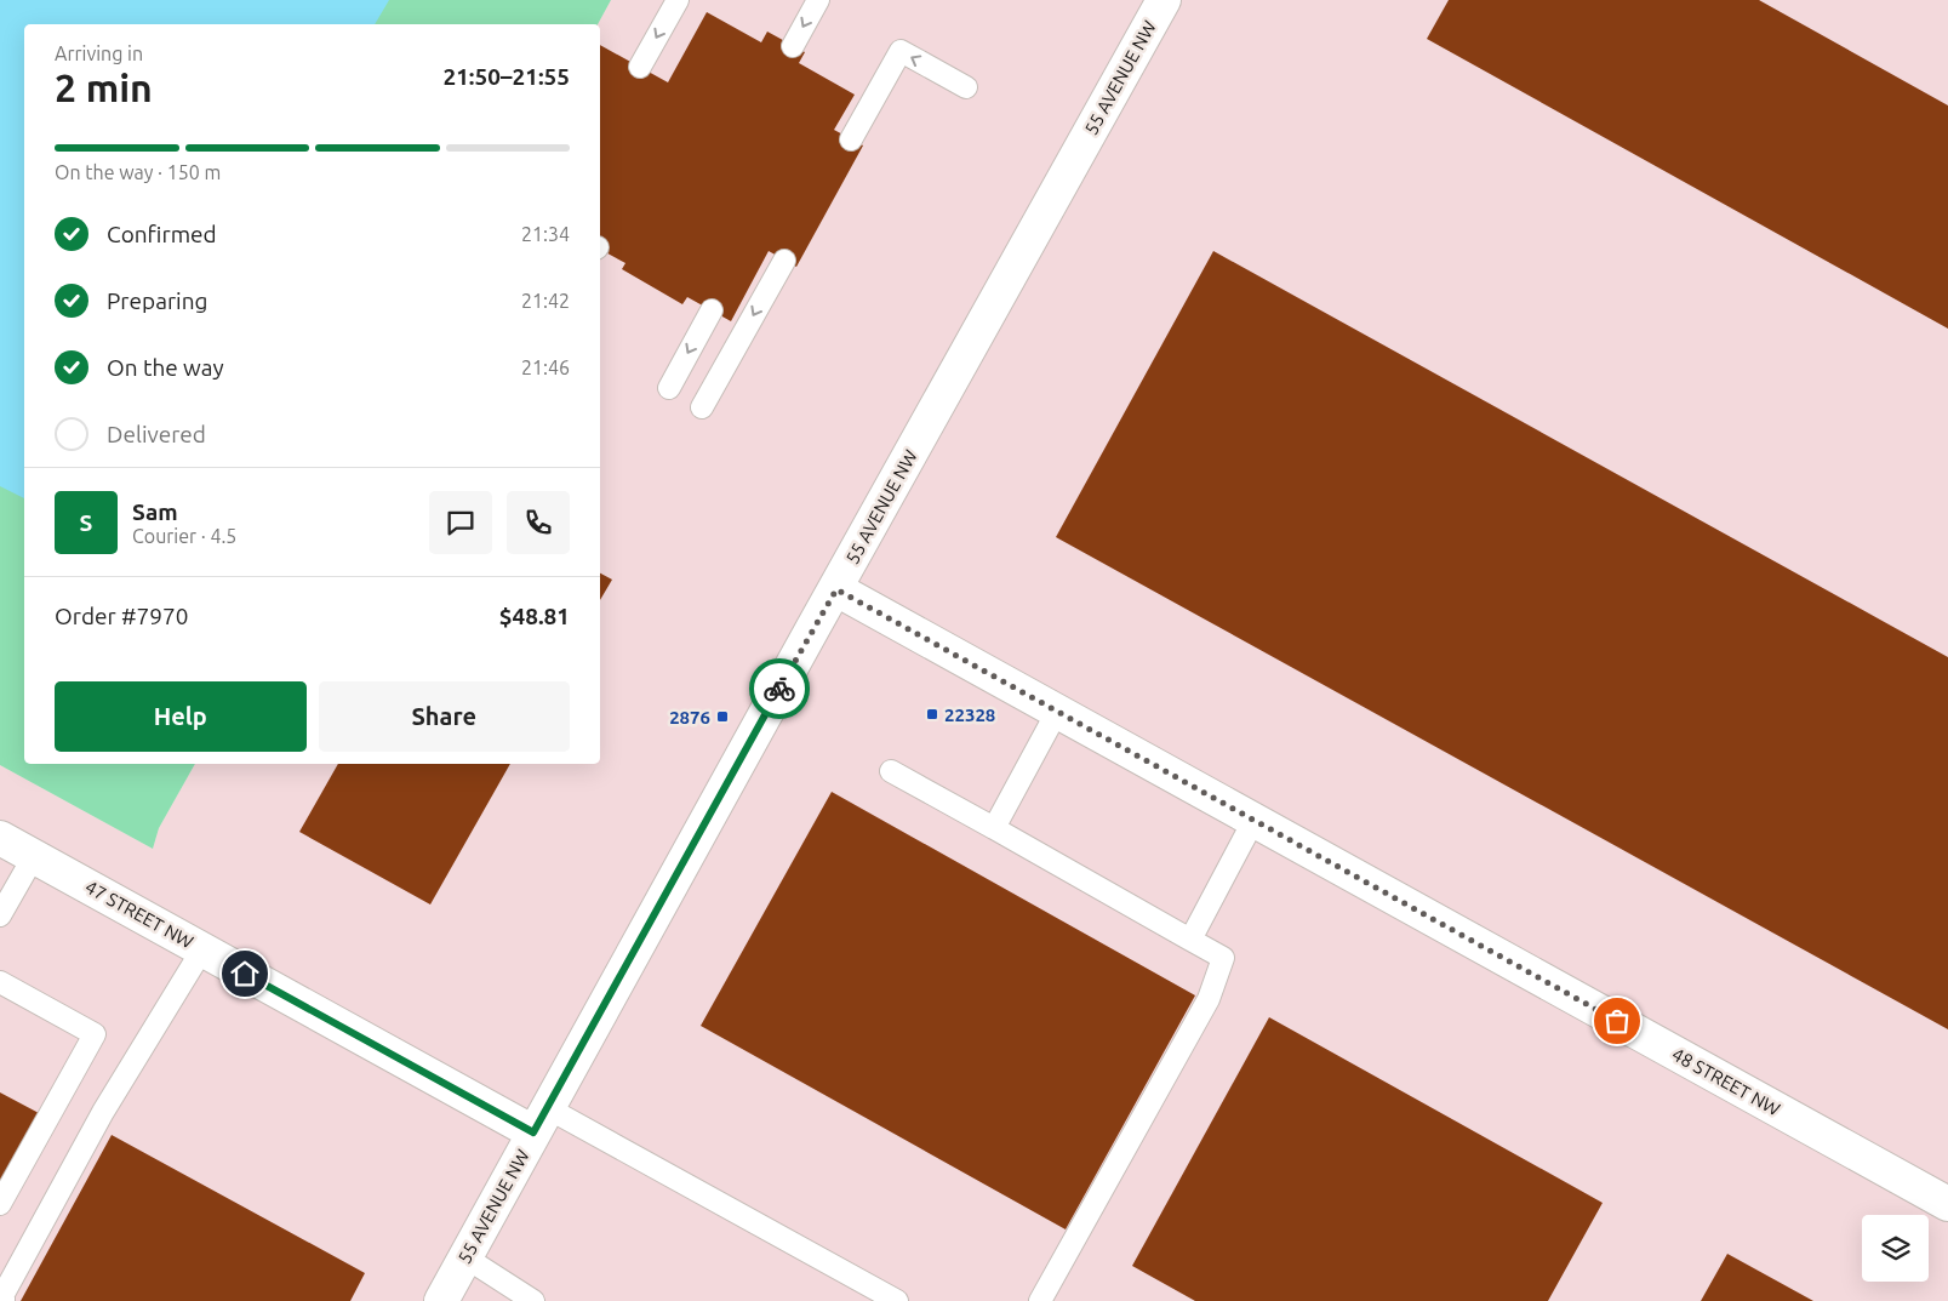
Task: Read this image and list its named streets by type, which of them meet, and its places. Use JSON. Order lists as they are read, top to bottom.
{
  "streets": {
    "street": ["55 AVENUE NW", "47 STREET NW", "48 STREET NW"]
  },
  "crossings": [
    ["55 AVENUE NW", "47 STREET NW"],
    ["55 AVENUE NW", "48 STREET NW"]
  ],
  "places": {
    "transit": ["22328", "2876"]
  },
  "page": {
    "heading": ["2 min", "Arriving in", "21:50–21:55"],
    "panel": [
      "Sam",
      "Courier · 4.5",
      "Order #7970",
      "$48.81"
    ],
    "bar": "On the way · 150 m",
    "list": [
      ["Confirmed", "21:34"],
      ["Preparing", "21:42"],
      ["On the way", "21:46"],
      "Delivered"
    ],
    "round": "S",
    "buttons": ["Help", "Share"]
  }
}
